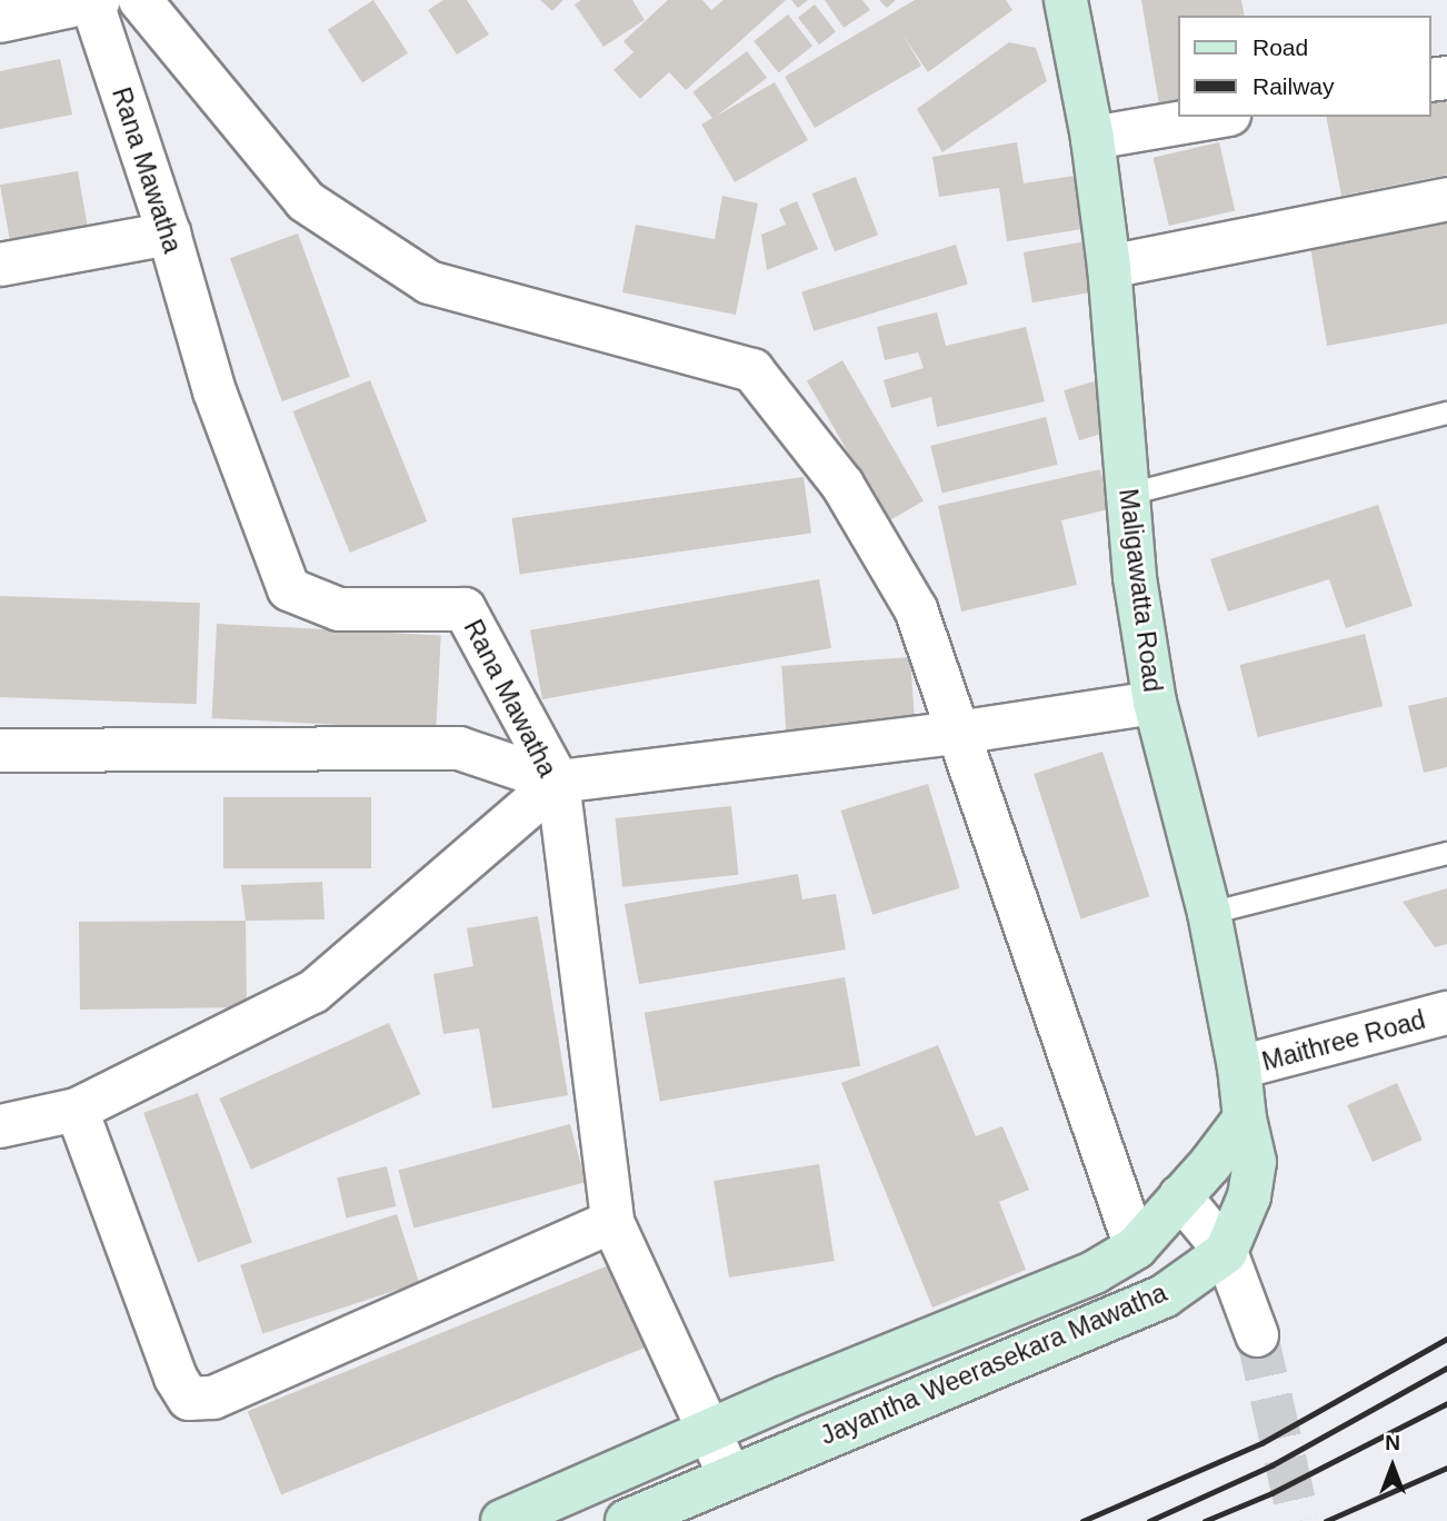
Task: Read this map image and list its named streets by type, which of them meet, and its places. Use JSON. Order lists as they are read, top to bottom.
{
  "streets": {
    "main road": ["Maligawatta Road", "Jayantha Weerasekara Mawatha"],
    "street": ["Rana Mawatha", "Maithree Road"]
  },
  "crossings": [
    ["Maligawatta Road", "Maithree Road"]
  ],
  "legend": ["Road", "Railway"],
  "north": "top"
}
